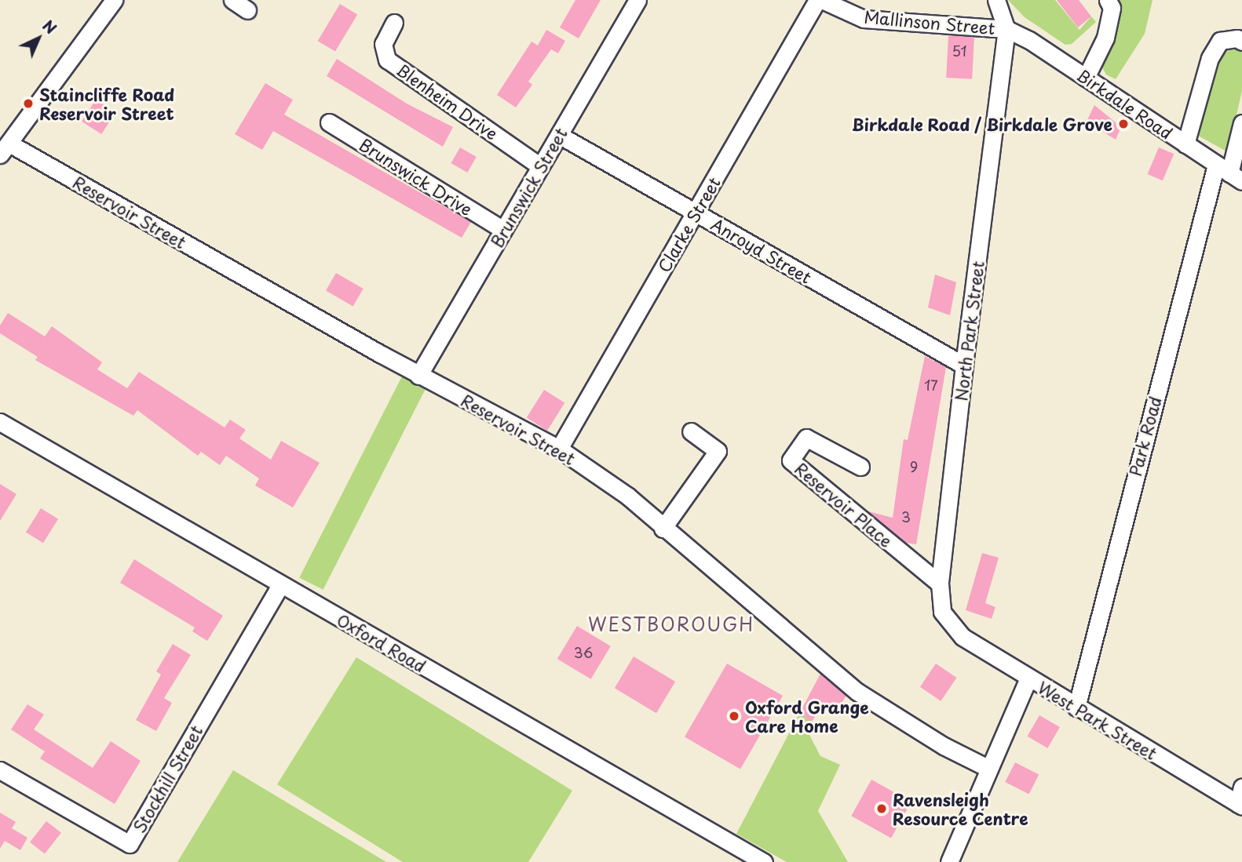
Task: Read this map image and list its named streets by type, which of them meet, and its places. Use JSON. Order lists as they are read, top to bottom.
{
  "streets": {
    "street": [
      "Mallinson Street",
      "Blenheim Drive",
      "Birkdale Road",
      "Brunswick Drive",
      "Brunswick Street",
      "Reservoir Street",
      "Clarke Street",
      "Anroyd Street",
      "North Park Street",
      "Park Road",
      "Reservoir Place",
      "Oxford Road",
      "West Park Street",
      "Stockhill Street"
    ]
  },
  "crossings": [
    ["Mallinson Street", "Birkdale Road"],
    ["Mallinson Street", "North Park Street"],
    ["Blenheim Drive", "Brunswick Street"],
    ["Birkdale Road", "North Park Street"],
    ["Birkdale Road", "Park Road"],
    ["Brunswick Drive", "Brunswick Street"],
    ["Brunswick Street", "Reservoir Street"],
    ["Brunswick Street", "Anroyd Street"],
    ["Reservoir Street", "Clarke Street"],
    ["Clarke Street", "Anroyd Street"],
    ["Anroyd Street", "North Park Street"],
    ["North Park Street", "Reservoir Place"],
    ["North Park Street", "West Park Street"],
    ["Park Road", "West Park Street"],
    ["Oxford Road", "Stockhill Street"]
  ],
  "districts": ["WESTBOROUGH"],
  "places": [
    "Staincliffe Road Reservoir Street",
    "Birkdale Road / Birkdale Grove",
    "Oxford Grange Care Home",
    "Ravensleigh Resource Centre"
  ],
  "house_numbers": [
    "51",
    "17",
    "9",
    "3",
    "36"
  ],
  "north": "top right"
}
